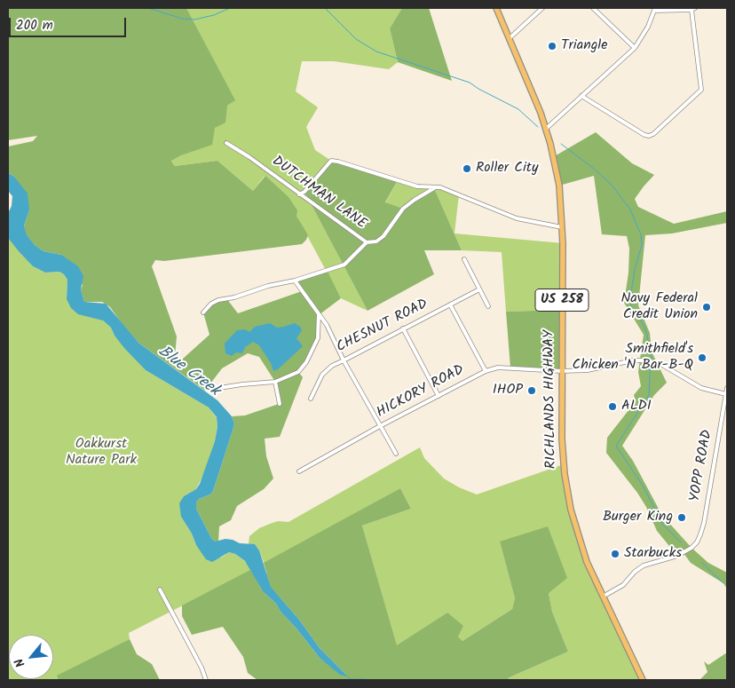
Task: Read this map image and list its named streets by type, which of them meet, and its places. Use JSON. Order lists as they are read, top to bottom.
{
  "streets": {
    "main road": ["US 258", "RICHLANDS HIGHWAY"],
    "street": [
      "DUTCHMAN LANE",
      "CHESNUT ROAD",
      "HICKORY ROAD",
      "YOPP ROAD"
    ]
  },
  "crossings": [
    ["HICKORY ROAD", "RICHLANDS HIGHWAY"],
    ["HICKORY ROAD", "YOPP ROAD"],
    ["RICHLANDS HIGHWAY", "YOPP ROAD"]
  ],
  "water": ["Blue Creek"],
  "parks": ["Oakkurst Nature Park"],
  "places": [
    "Triangle",
    "Roller City",
    "Navy Federal Credit Union",
    "Smithfield's Chicken 'N Bar-B-Q",
    "IHOP",
    "ALDI",
    "Burger King",
    "Starbucks"
  ],
  "scale_bar": "200 m",
  "north": "bottom left"
}
